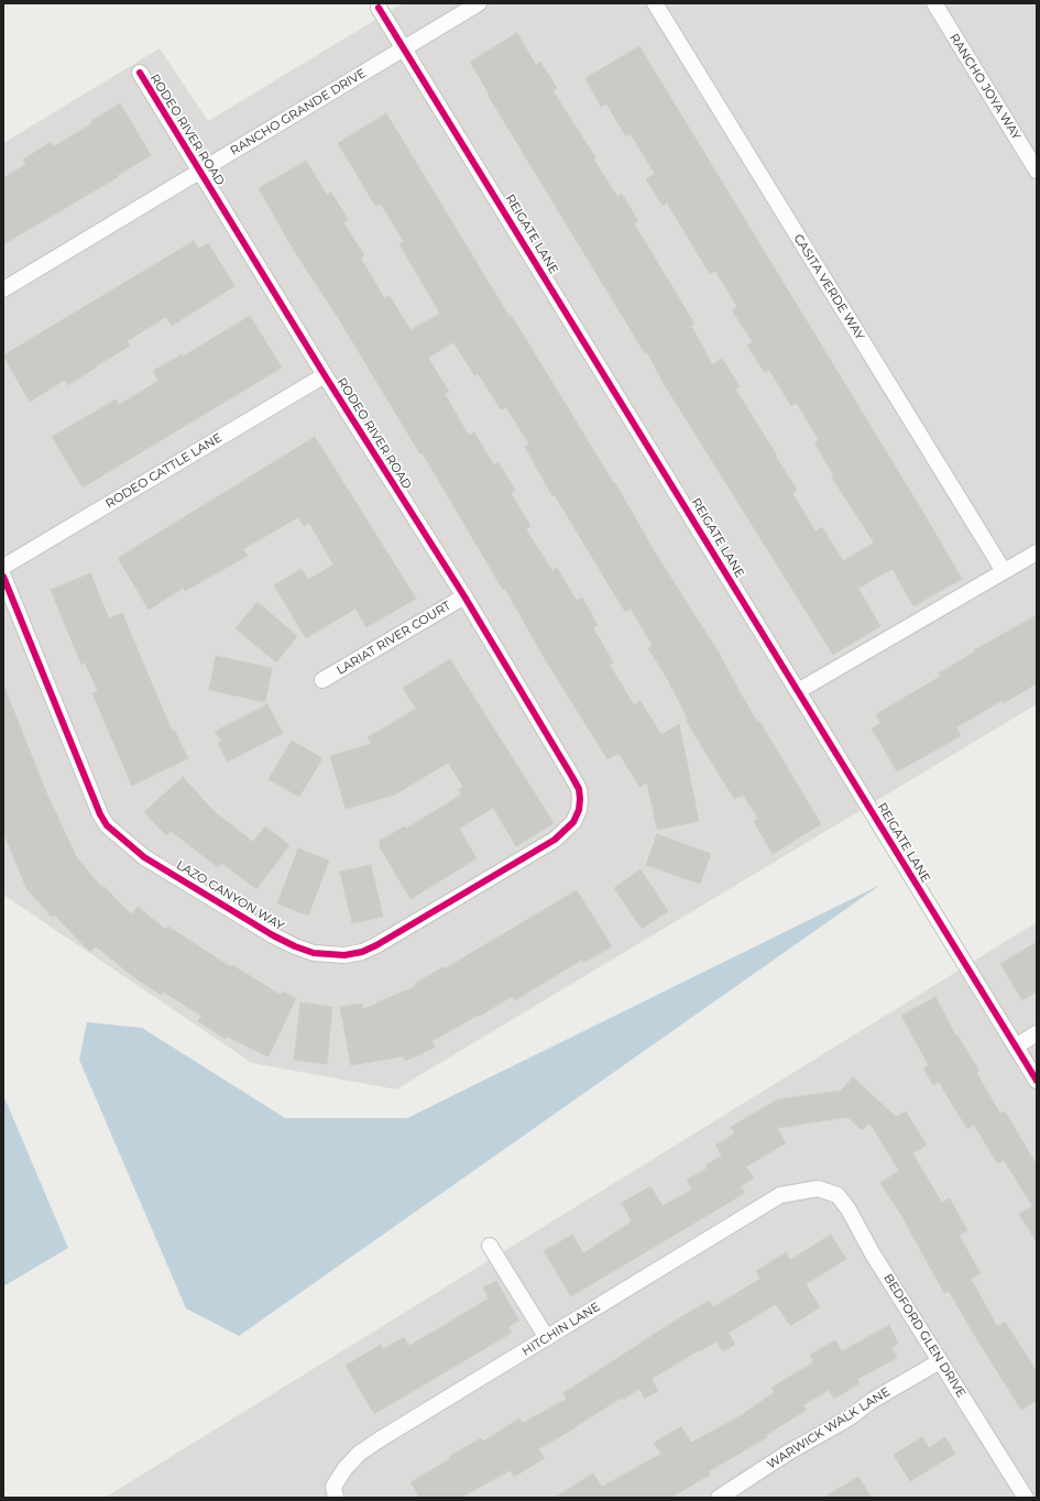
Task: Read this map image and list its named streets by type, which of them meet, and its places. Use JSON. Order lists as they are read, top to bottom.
{
  "streets": {
    "street": [
      "RANCHO JOYA WAY",
      "RANCHO GRANDE DRIVE",
      "RODEO RIVER ROAD",
      "REIGATE LANE",
      "CASITA VERDE WAY",
      "RODEO CATTLE LANE",
      "LARIAT RIVER COURT",
      "LAZO CANYON WAY",
      "HITCHIN LANE",
      "BEDFORD GLEN DRIVE",
      "WARWICK WALK LANE"
    ]
  },
  "crossings": [
    ["RANCHO GRANDE DRIVE", "RODEO RIVER ROAD"],
    ["RANCHO GRANDE DRIVE", "REIGATE LANE"],
    ["RODEO RIVER ROAD", "RODEO CATTLE LANE"],
    ["RODEO RIVER ROAD", "LARIAT RIVER COURT"],
    ["RODEO RIVER ROAD", "LAZO CANYON WAY"],
    ["HITCHIN LANE", "BEDFORD GLEN DRIVE"],
    ["BEDFORD GLEN DRIVE", "WARWICK WALK LANE"]
  ]
}
